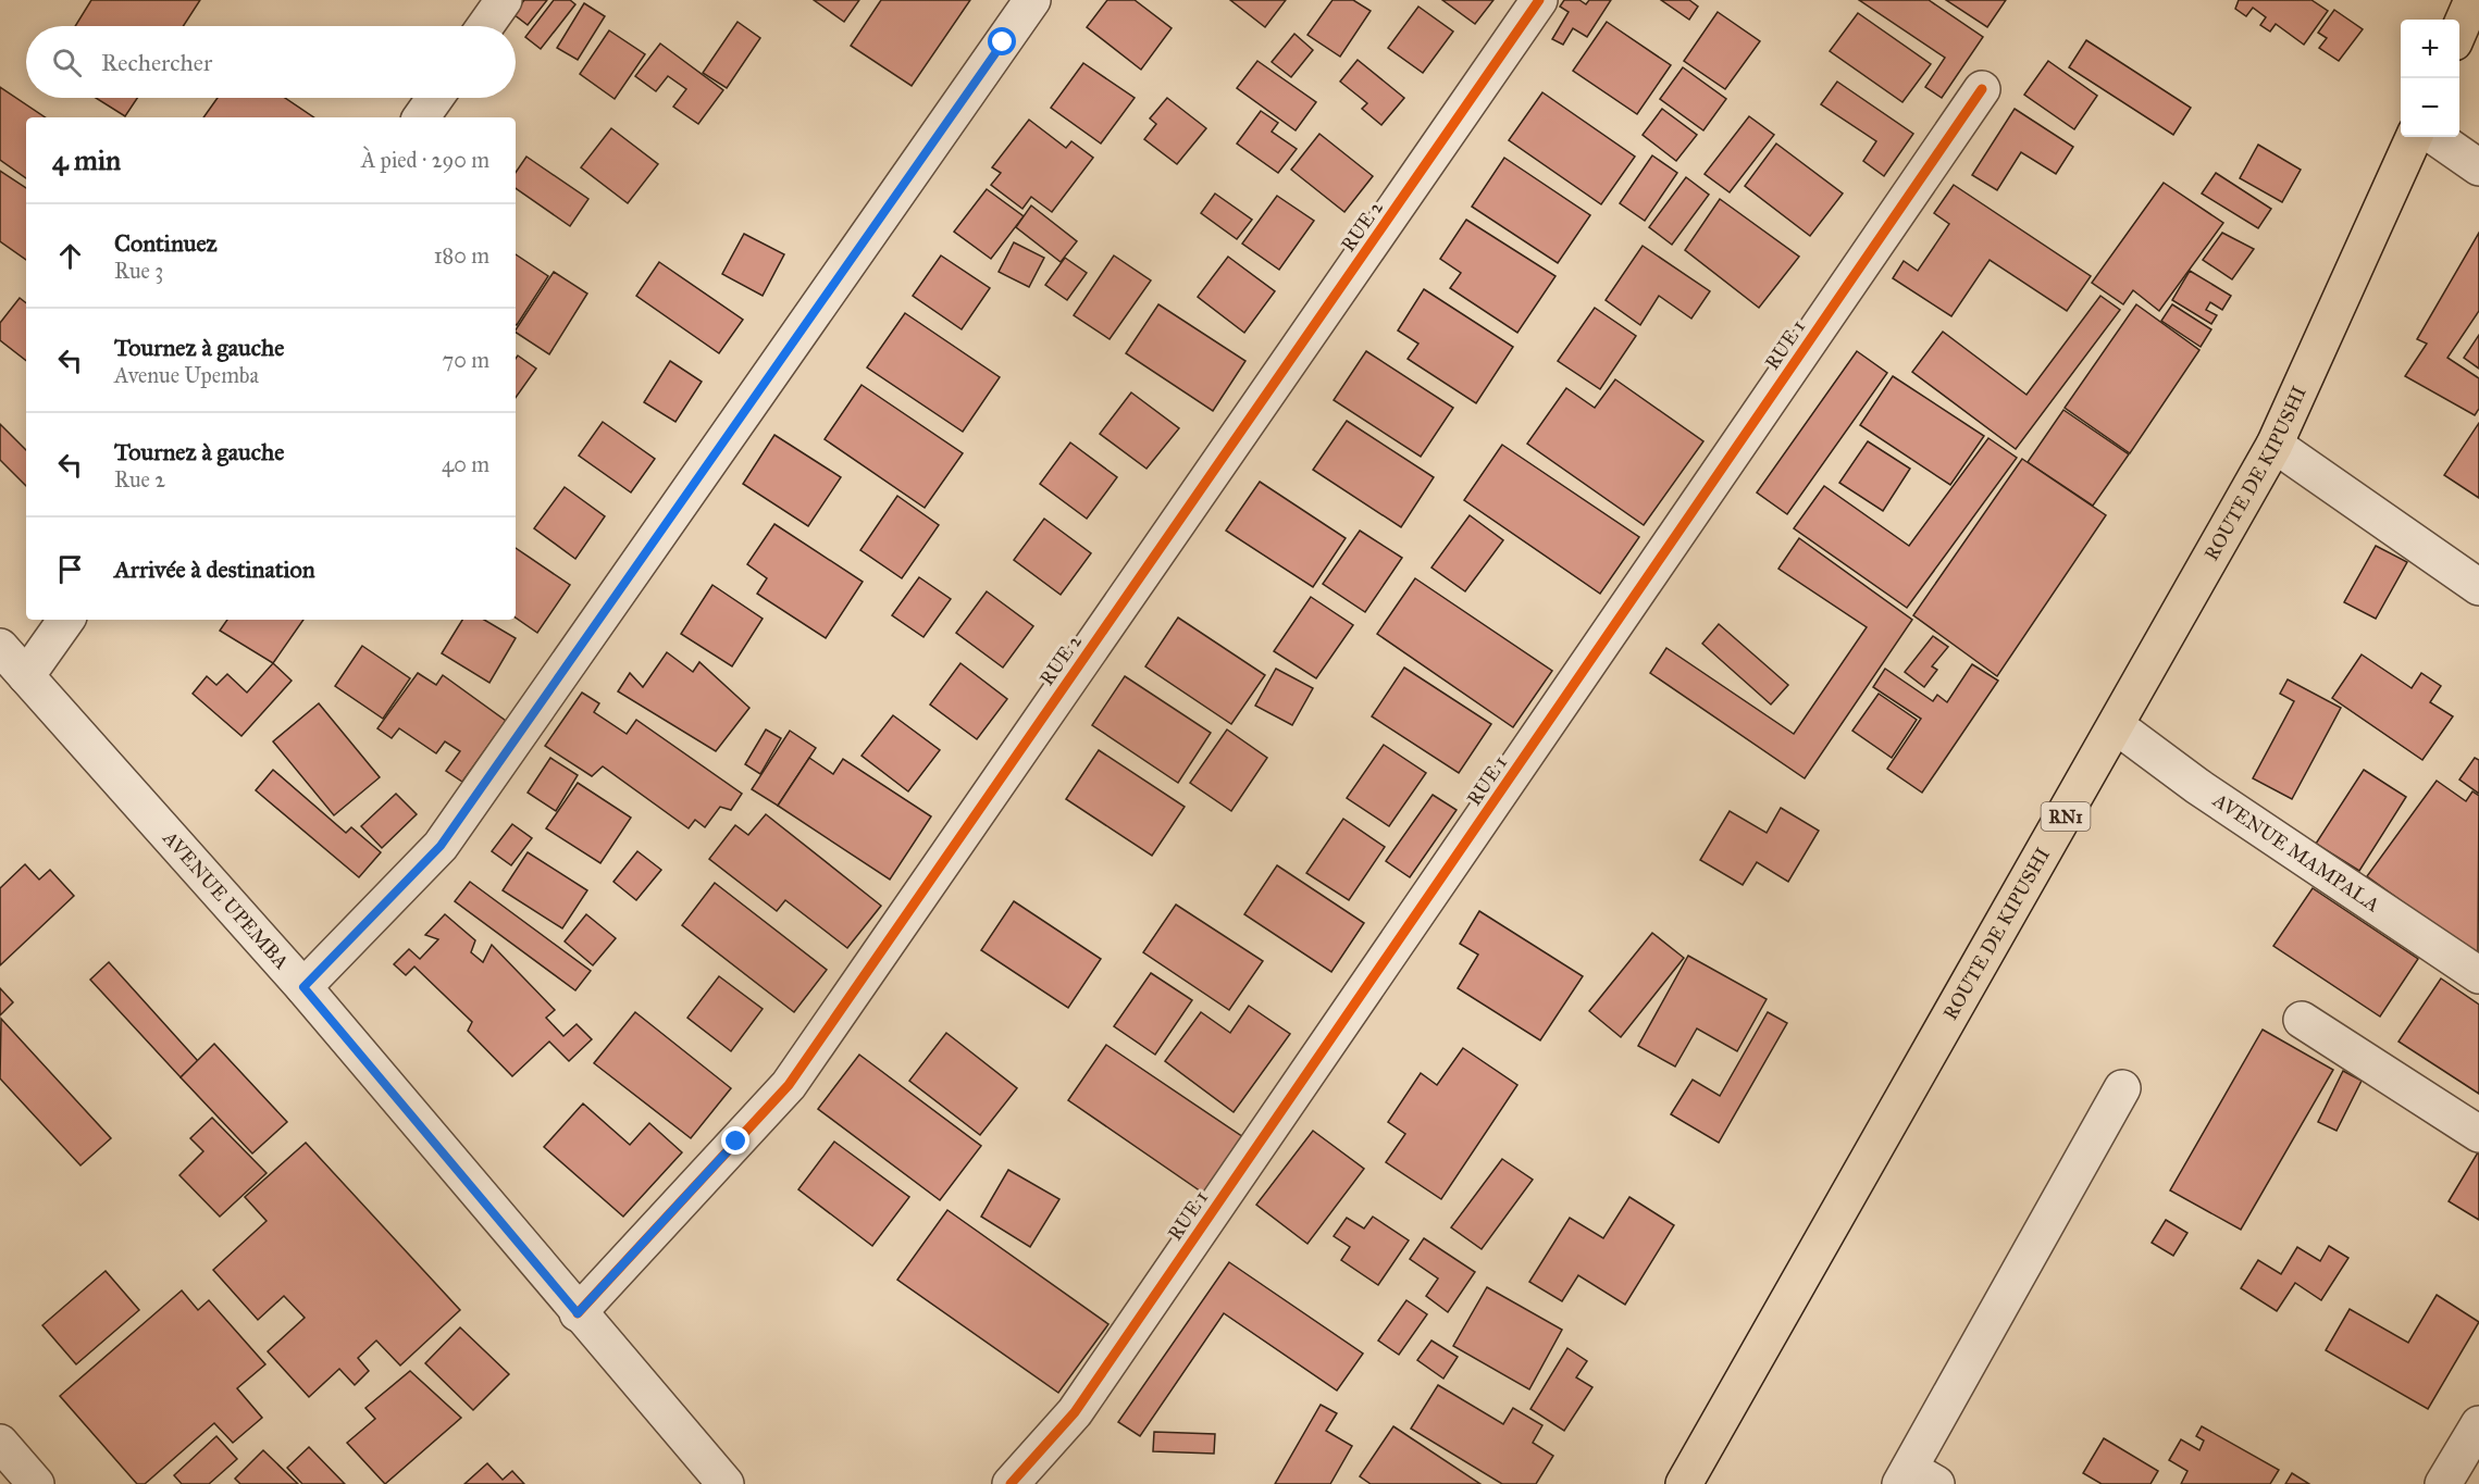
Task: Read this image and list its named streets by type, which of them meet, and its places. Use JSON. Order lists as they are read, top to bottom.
{
  "streets": {
    "highway": ["ROUTE DE KIPUSHI", "RN1"],
    "street": [
      "RUE 2",
      "RUE 1",
      "AVENUE MAMPALA",
      "AVENUE UPEMBA"
    ]
  },
  "crossings": [
    ["RUE 2", "AVENUE UPEMBA"],
    ["ROUTE DE KIPUSHI", "AVENUE MAMPALA"]
  ],
  "page": {
    "map_buttons": ["+", "−"],
    "search": "Rechercher",
    "heading": ["4 min", "À pied · 290 m"],
    "list": [
      ["Continuez", "Rue 3", "180 m"],
      ["Tournez à gauche", "Avenue Upemba", "70 m"],
      ["Tournez à gauche", "Rue 2", "40 m"],
      "Arrivée à destination"
    ]
  }
}
